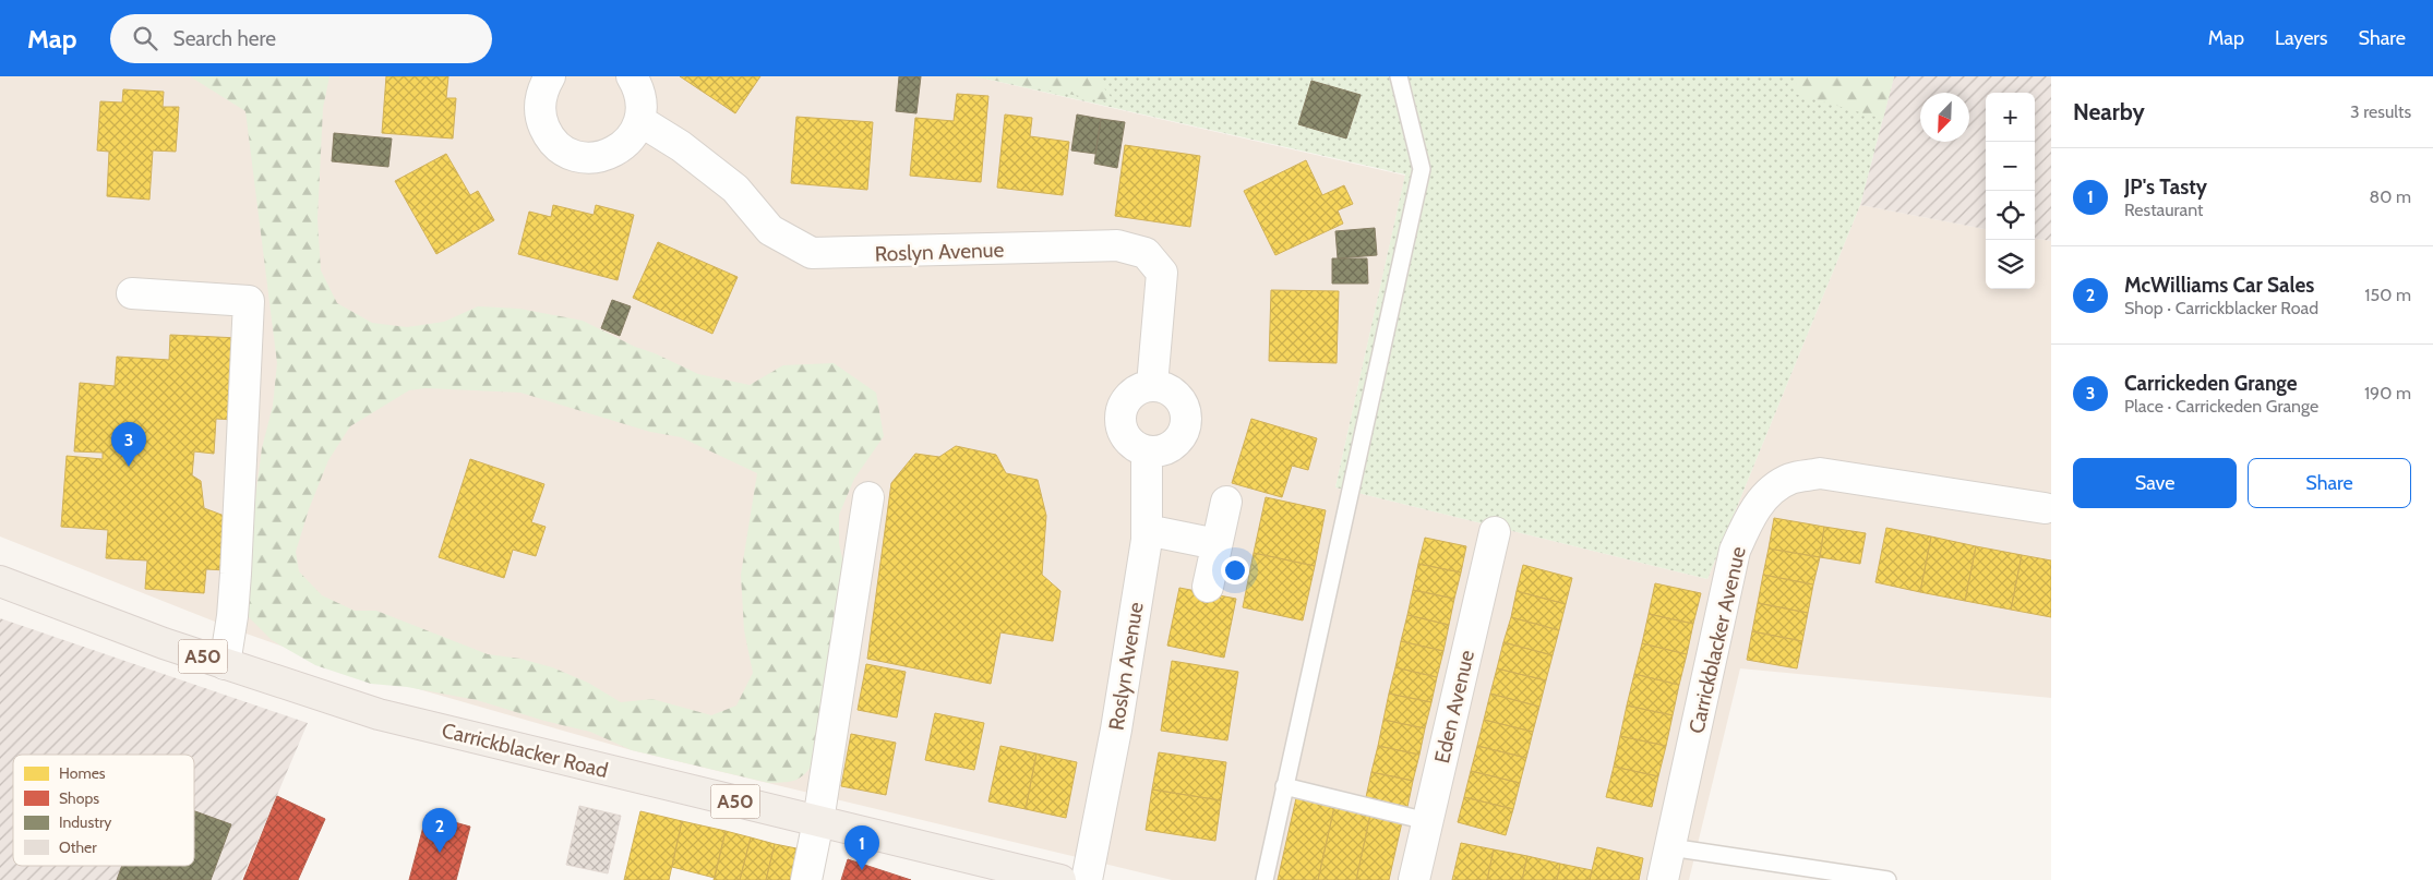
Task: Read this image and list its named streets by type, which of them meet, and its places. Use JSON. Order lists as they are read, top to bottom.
{
  "streets": {
    "main road": ["A50", "Carrickblacker Road"],
    "street": ["Roslyn Avenue", "Carrickblacker Avenue", "Eden Avenue"]
  },
  "legend": [
    "Homes",
    "Shops",
    "Industry",
    "Other"
  ],
  "north": "bottom left",
  "page": {
    "header": "Map",
    "search": "Search here",
    "nav": ["Map", "Layers", "Share"],
    "heading": ["Nearby", "3 results"],
    "map_buttons": ["+", "−"],
    "list": [
      {
        "mark": "1",
        "name": "JP's Tasty",
        "note": "Restaurant",
        "value": "80 m"
      },
      {
        "mark": "2",
        "name": "McWilliams Car Sales",
        "note": "Shop · Carrickblacker Road",
        "value": "150 m"
      },
      {
        "mark": "3",
        "name": "Carrickeden Grange",
        "note": "Place · Carrickeden Grange",
        "value": "190 m"
      }
    ],
    "pins": ["3", "2", "1"],
    "buttons": ["Save", "Share"]
  }
}
